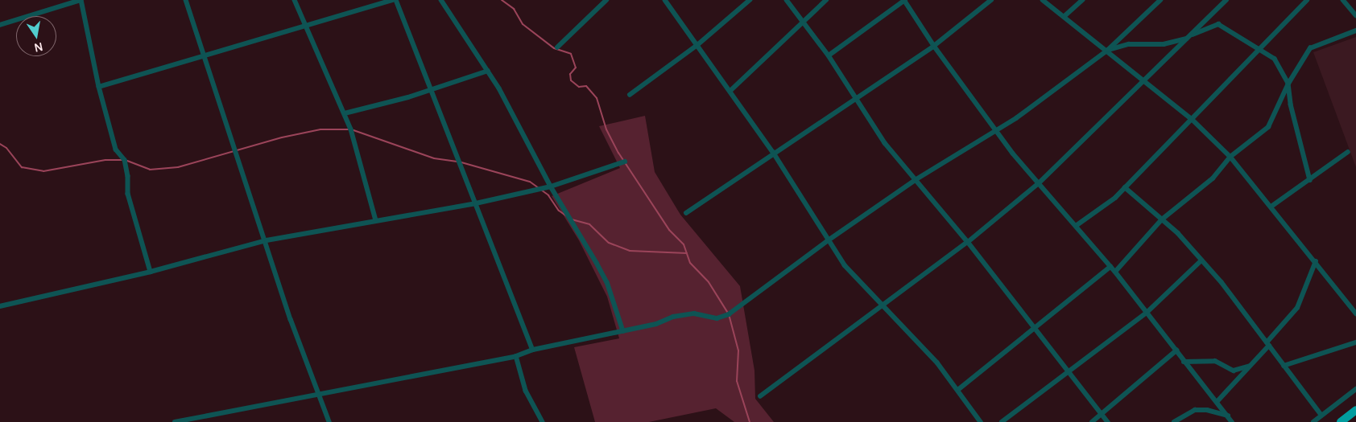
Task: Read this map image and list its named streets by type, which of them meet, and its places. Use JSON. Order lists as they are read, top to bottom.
{
  "north": "bottom"
}
